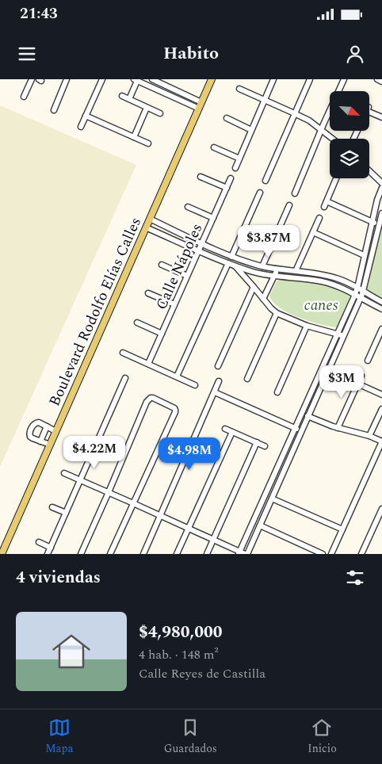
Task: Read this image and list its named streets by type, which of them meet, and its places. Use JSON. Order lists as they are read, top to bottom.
{
  "streets": {
    "main road": ["Boulevard Rodolfo Elías Calles"],
    "street": ["Calle Nápoles"]
  },
  "parks": ["canes"],
  "north": "bottom right",
  "page": {
    "status": "21:43",
    "header": "Habito",
    "price": [
      "$3.87M",
      "$3M",
      "$4.22M",
      "$4.98M"
    ],
    "heading": "4 viviendas",
    "list": [
      {
        "name": "$4,980,000",
        "note": "4 hab. · 148 m² · Calle Reyes de Castilla"
      }
    ],
    "tabs": ["Mapa", "Guardados", "Inicio"]
  }
}
